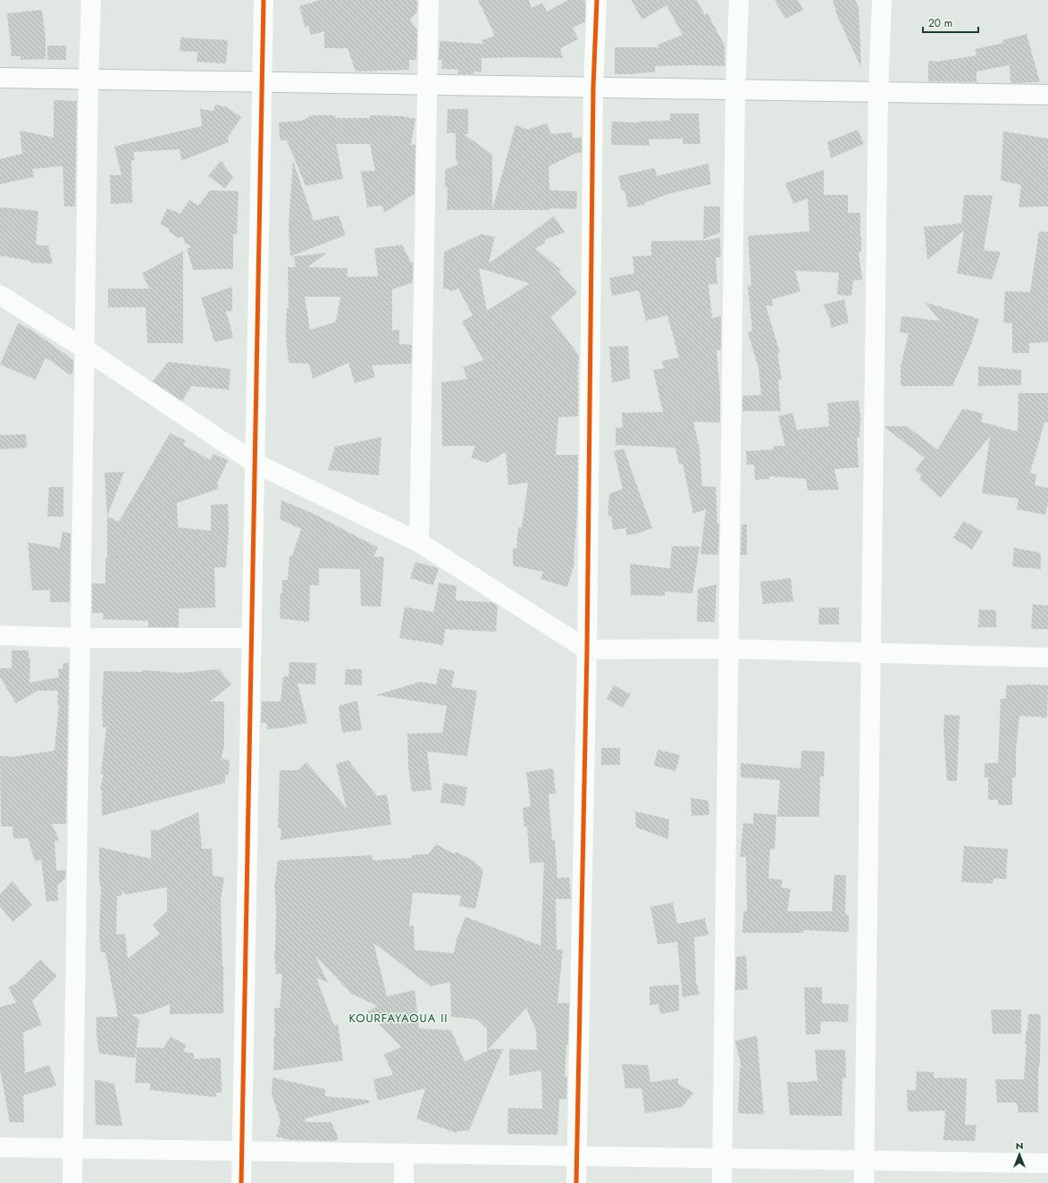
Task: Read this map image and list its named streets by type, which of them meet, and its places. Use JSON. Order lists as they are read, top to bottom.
{
  "districts": ["KOURFAYAOUA II"],
  "scale_bar": "20 m",
  "north": "top"
}
